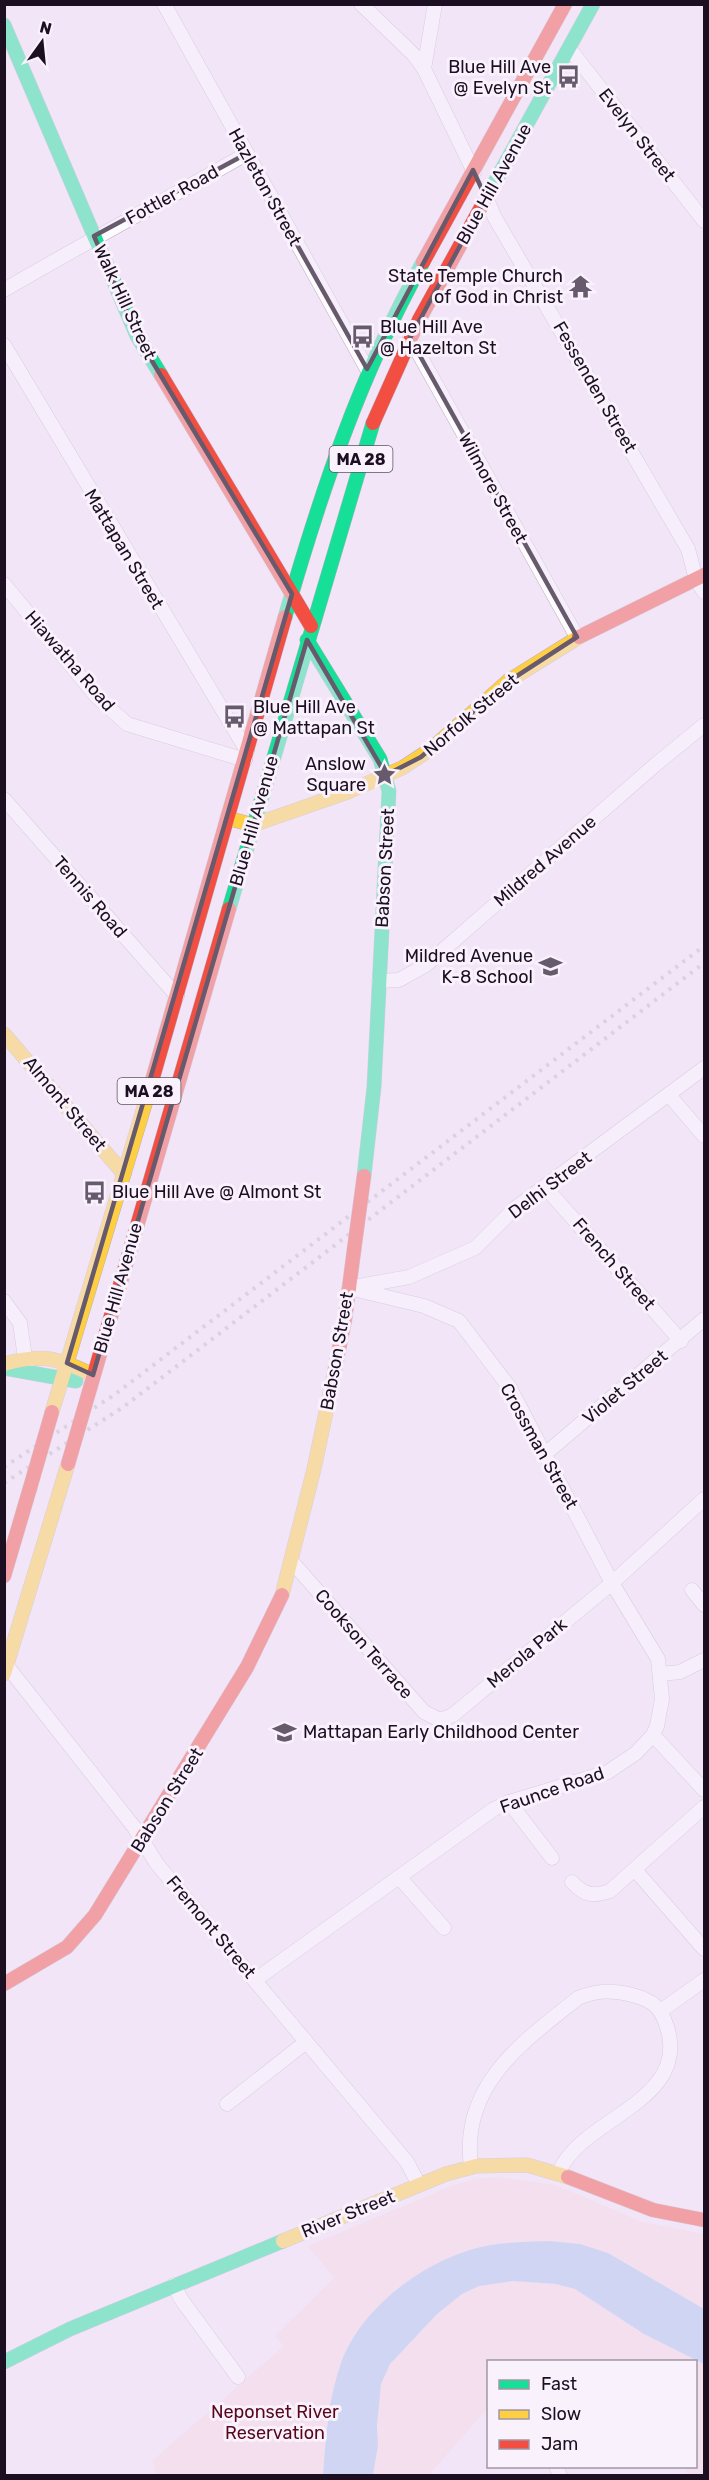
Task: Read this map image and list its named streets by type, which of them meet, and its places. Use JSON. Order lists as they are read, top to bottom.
{
  "streets": {
    "main road": [
      "Blue Hill Avenue",
      "Walk Hill Street",
      "MA 28",
      "Norfolk Street",
      "Babson Street",
      "Almont Street",
      "River Street"
    ],
    "street": [
      "Evelyn Street",
      "Hazleton Street",
      "Fottler Road",
      "Fessenden Street",
      "Wilmore Street",
      "Mattapan Street",
      "Hiawatha Road",
      "Mildred Avenue",
      "Tennis Road",
      "Delhi Street",
      "French Street",
      "Violet Street",
      "Crossman Street",
      "Cookson Terrace",
      "Merola Park",
      "Faunce Road",
      "Fremont Street"
    ]
  },
  "crossings": [
    ["Evelyn Street", "Blue Hill Avenue"],
    ["Blue Hill Avenue", "Hazleton Street"],
    ["Blue Hill Avenue", "Walk Hill Street"],
    ["Blue Hill Avenue", "Fessenden Street"],
    ["Blue Hill Avenue", "Wilmore Street"],
    ["Blue Hill Avenue", "Mattapan Street"],
    ["Blue Hill Avenue", "Hiawatha Road"],
    ["Blue Hill Avenue", "Norfolk Street"],
    ["Blue Hill Avenue", "Babson Street"],
    ["Blue Hill Avenue", "Tennis Road"],
    ["Blue Hill Avenue", "Almont Street"],
    ["Blue Hill Avenue", "Fremont Street"],
    ["Hazleton Street", "Fottler Road"],
    ["Fottler Road", "Walk Hill Street"],
    ["Fessenden Street", "Norfolk Street"],
    ["Wilmore Street", "Norfolk Street"],
    ["Mattapan Street", "Hiawatha Road"],
    ["Norfolk Street", "Babson Street"],
    ["Mildred Avenue", "Babson Street"],
    ["Babson Street", "Delhi Street"],
    ["Babson Street", "Crossman Street"],
    ["Babson Street", "Cookson Terrace"],
    ["Babson Street", "Fremont Street"],
    ["Delhi Street", "French Street"],
    ["Delhi Street", "Crossman Street"],
    ["French Street", "Violet Street"],
    ["Violet Street", "Crossman Street"],
    ["Crossman Street", "Merola Park"],
    ["Cookson Terrace", "Merola Park"],
    ["Faunce Road", "Fremont Street"],
    ["Fremont Street", "River Street"]
  ],
  "parks": ["Neponset River Reservation"],
  "places": {
    "bus stop": [
      "Blue Hill Ave @ Evelyn St",
      "Blue Hill Ave @ Hazelton St",
      "Blue Hill Ave @ Mattapan St",
      "Blue Hill Ave @ Almont St"
    ],
    "temple": ["State Temple Church of God in Christ"],
    "place": ["Anslow Square"],
    "school or university": ["Mildred Avenue K-8 School", "Mattapan Early Childhood Center"]
  },
  "legend": ["Fast", "Slow", "Jam"],
  "north": "top"
}
